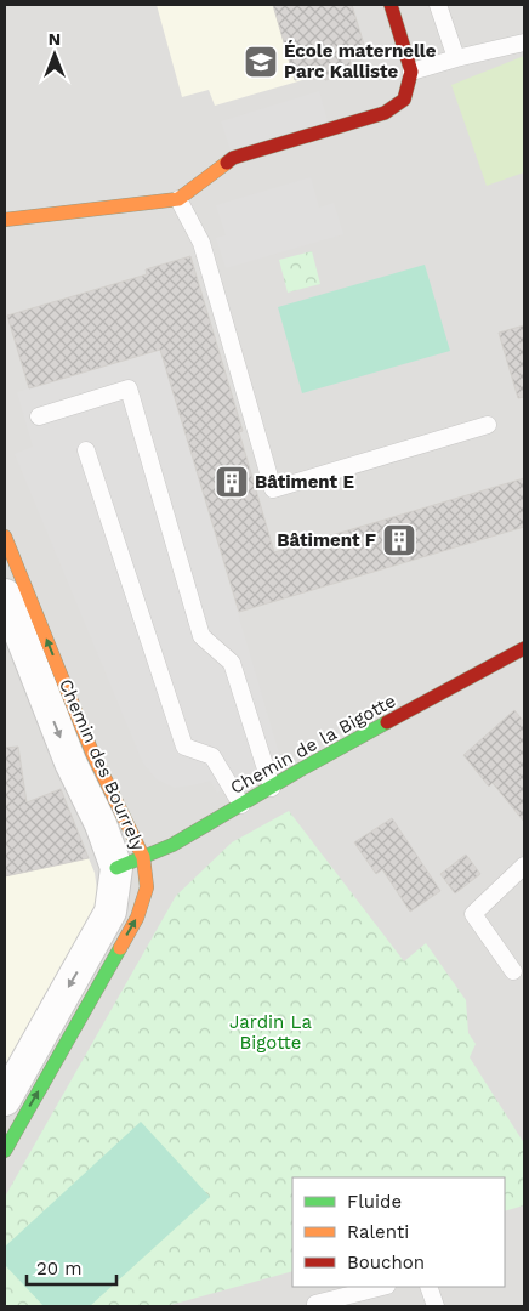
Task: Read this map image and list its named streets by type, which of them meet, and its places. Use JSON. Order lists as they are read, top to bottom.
{
  "streets": {
    "street": ["Chemin de la Bigotte", "Chemin des Bourrely"]
  },
  "crossings": [
    ["Chemin de la Bigotte", "Chemin des Bourrely"]
  ],
  "parks": ["Jardin La Bigotte"],
  "places": {
    "school or university": ["École maternelle Parc Kalliste"],
    "building": ["Bâtiment E", "Bâtiment F"]
  },
  "legend": ["Fluide", "Ralenti", "Bouchon"],
  "scale_bar": "20 m",
  "north": "top"
}
